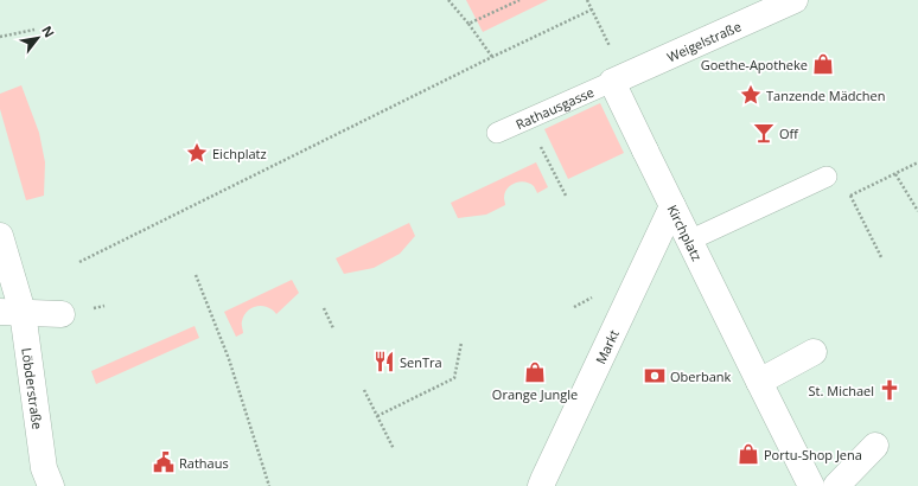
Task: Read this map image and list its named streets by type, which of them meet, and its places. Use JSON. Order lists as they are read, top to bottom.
{
  "streets": {
    "street": [
      "Weigelstraße",
      "Kirchplatz",
      "Markt",
      "Löbderstraße"
    ],
    "lane": ["Rathausgasse"]
  },
  "crossings": [
    ["Weigelstraße", "Rathausgasse"],
    ["Weigelstraße", "Kirchplatz"],
    ["Rathausgasse", "Kirchplatz"],
    ["Kirchplatz", "Markt"]
  ],
  "places": {
    "shop": ["Goethe-Apotheke", "Orange Jungle", "Portu-Shop Jena"],
    "place": ["Tanzende Mädchen", "Eichplatz"],
    "bar": ["Off"],
    "restaurant": ["SenTra"],
    "bank": ["Oberbank"],
    "church": ["St. Michael"],
    "public building": ["Rathaus"]
  },
  "north": "top right"
}
